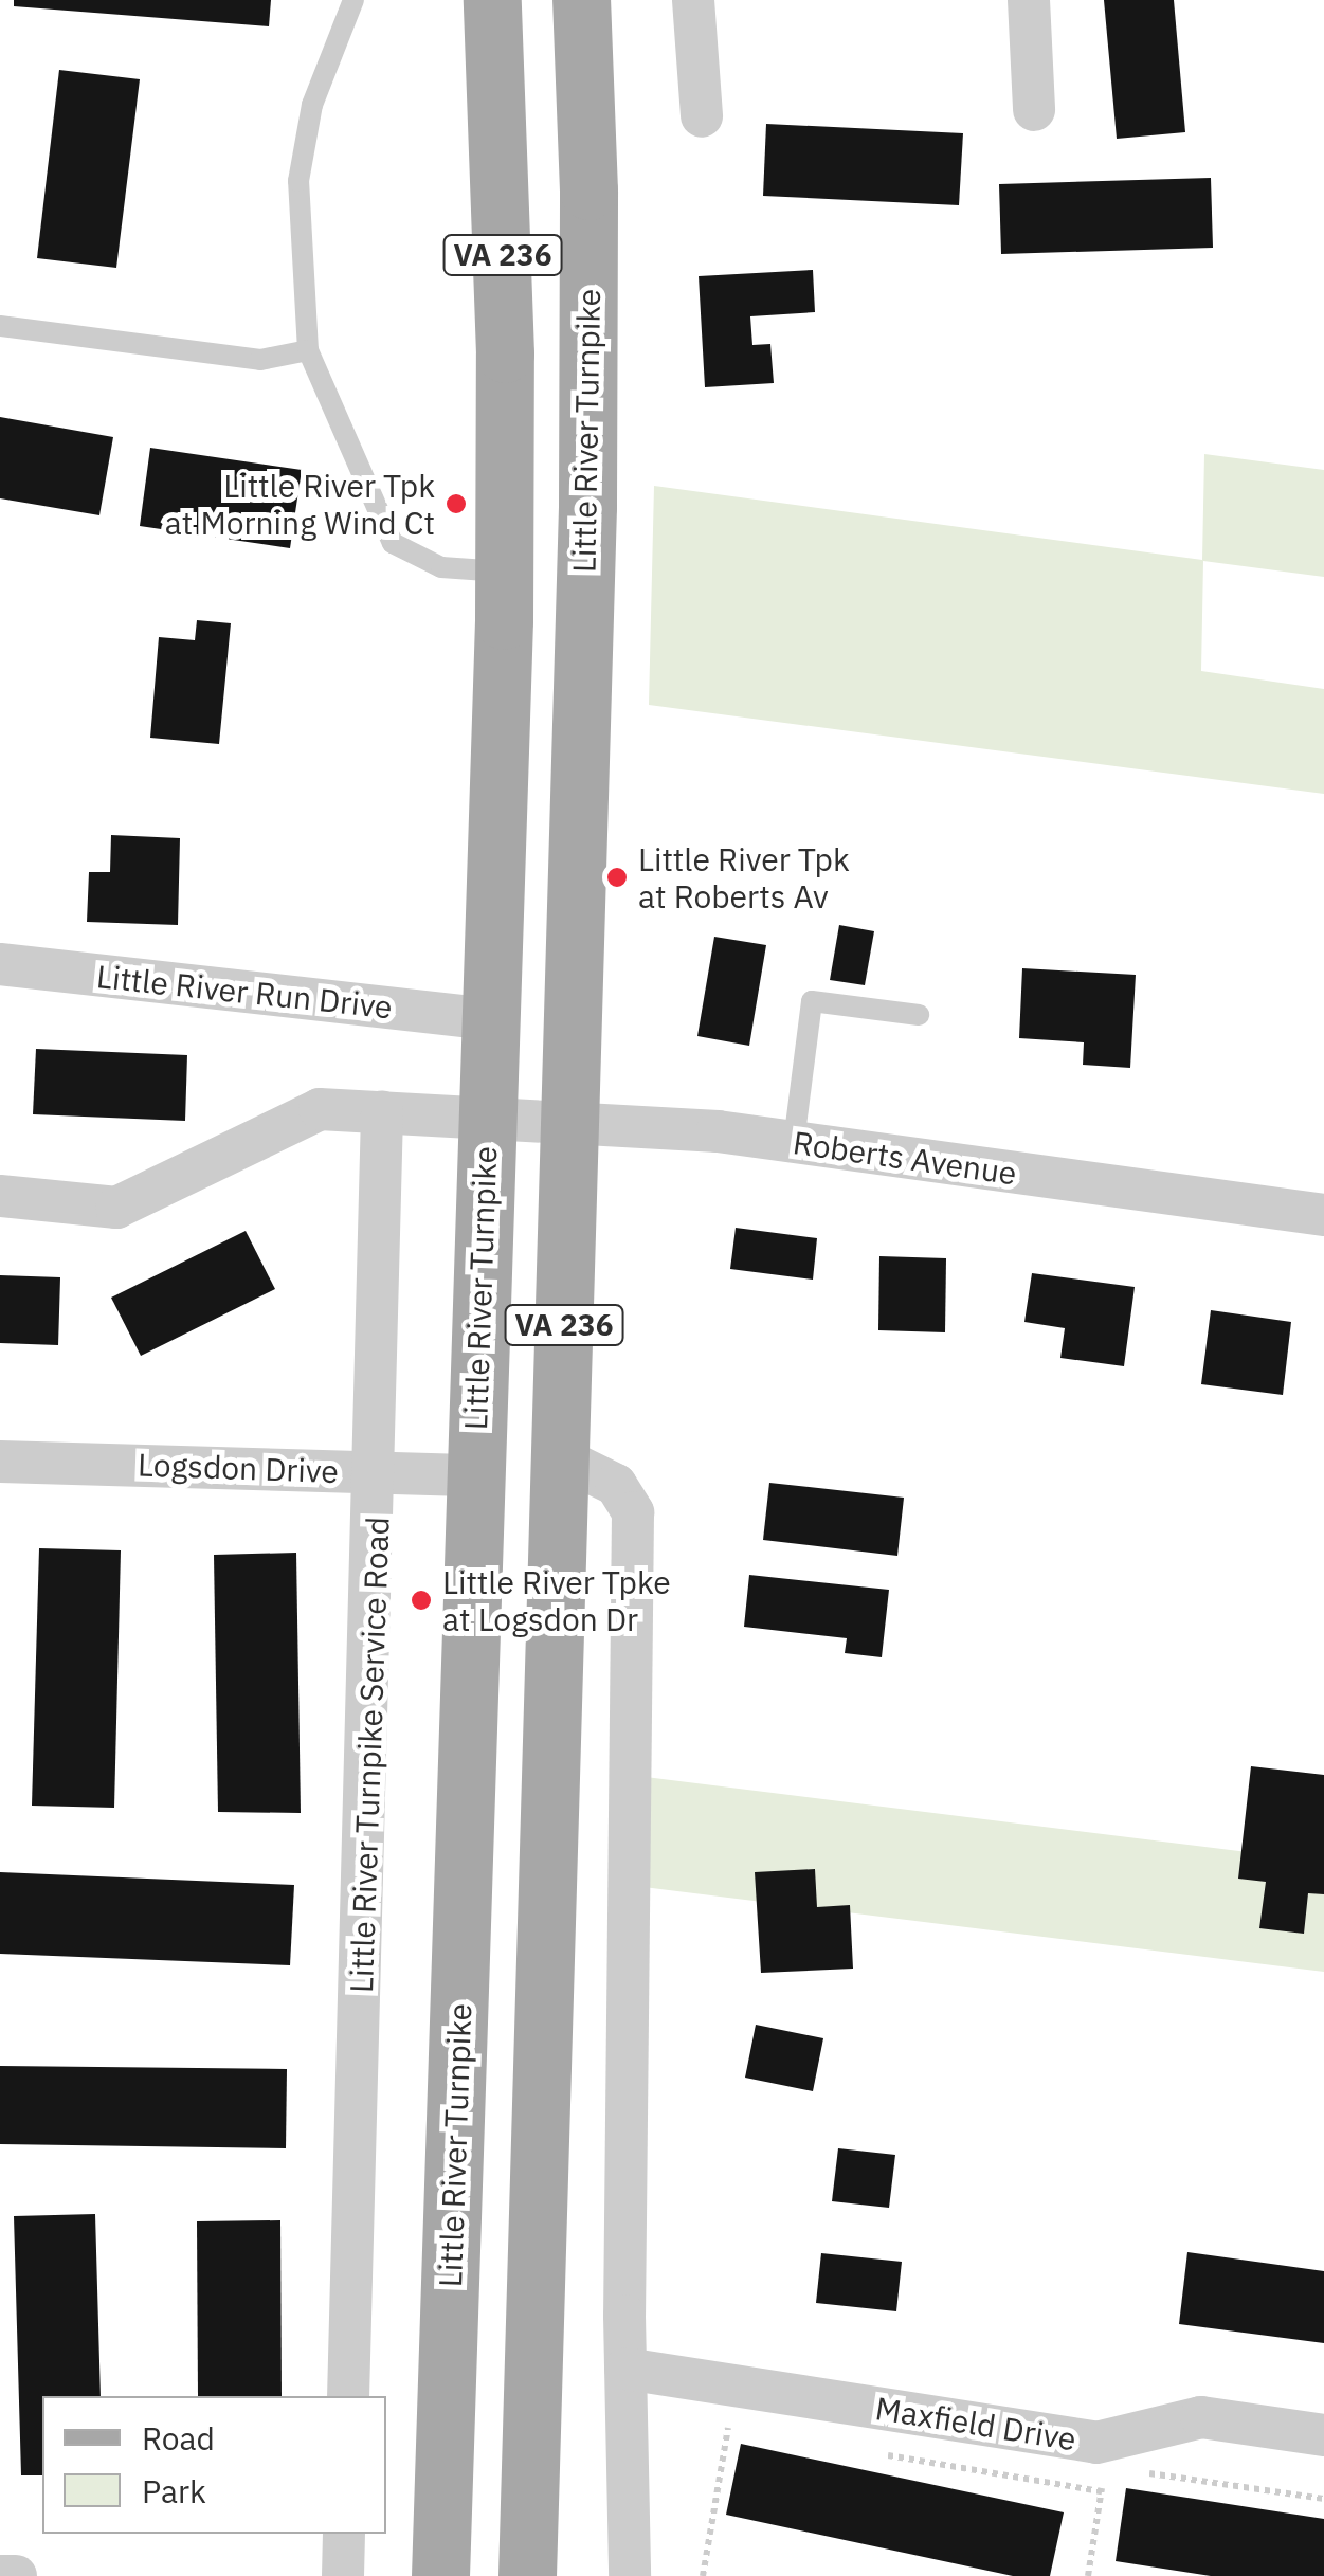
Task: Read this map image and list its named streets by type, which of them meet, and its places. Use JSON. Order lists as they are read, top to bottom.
{
  "streets": {
    "main road": ["VA 236", "Little River Turnpike"],
    "street": [
      "Little River Run Drive",
      "Roberts Avenue",
      "Logsdon Drive",
      "Little River Turnpike Service Road",
      "Maxfield Drive"
    ]
  },
  "crossings": [
    ["Little River Turnpike", "Little River Run Drive"],
    ["Little River Turnpike", "Roberts Avenue"],
    ["Little River Turnpike", "Logsdon Drive"],
    ["Logsdon Drive", "Little River Turnpike Service Road"]
  ],
  "places": ["Little River Tpk at Morning Wind Ct", "Little River Tpk at Roberts Av", "Little River Tpke at Logsdon Dr"],
  "legend": ["Road", "Park"]
}
